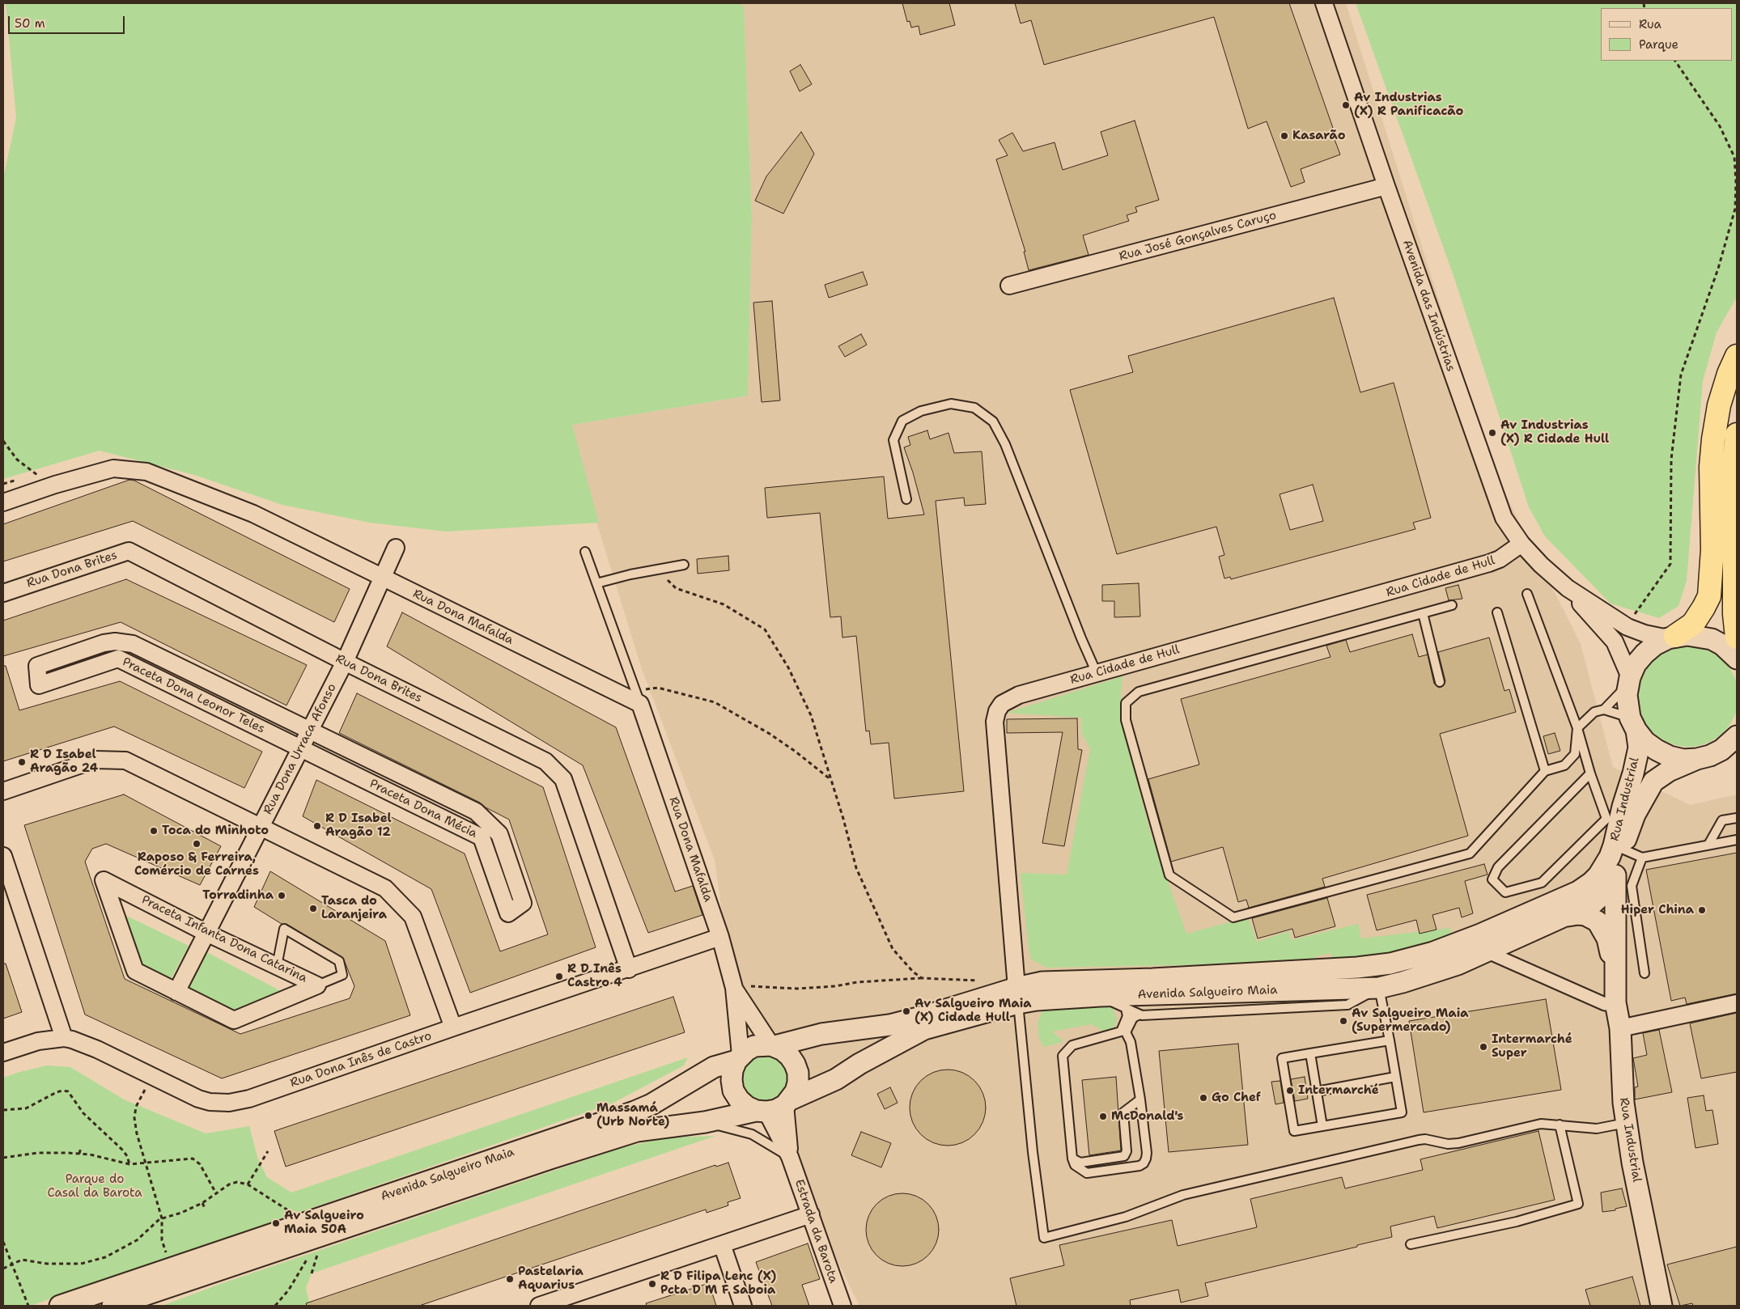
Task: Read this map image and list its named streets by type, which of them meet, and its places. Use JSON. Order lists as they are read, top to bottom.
{
  "streets": {
    "street": [
      "Rua José Gonçalves Caruço",
      "Avenida das Indústrias",
      "Rua Dona Brites",
      "Rua Cidade de Hull",
      "Rua Dona Mafalda",
      "Praceta Dona Leonor Teles",
      "Rua Dona Urraca Afonso",
      "Rua Industrial",
      "Praceta Dona Mécia",
      "Praceta Infanta Dona Catarina",
      "Avenida Salgueiro Maia",
      "Rua Dona Inês de Castro",
      "Estrada da Barota"
    ]
  },
  "crossings": [
    ["Rua José Gonçalves Caruço", "Avenida das Indústrias"],
    ["Avenida das Indústrias", "Rua Cidade de Hull"],
    ["Avenida das Indústrias", "Rua Industrial"],
    ["Rua Dona Brites", "Rua Dona Urraca Afonso"],
    ["Rua Dona Brites", "Rua Dona Inês de Castro"],
    ["Rua Cidade de Hull", "Avenida Salgueiro Maia"],
    ["Rua Dona Mafalda", "Rua Dona Urraca Afonso"],
    ["Rua Dona Mafalda", "Avenida Salgueiro Maia"],
    ["Rua Dona Mafalda", "Rua Dona Inês de Castro"],
    ["Rua Dona Mafalda", "Estrada da Barota"],
    ["Praceta Dona Leonor Teles", "Rua Dona Urraca Afonso"],
    ["Praceta Dona Leonor Teles", "Praceta Dona Mécia"],
    ["Rua Dona Urraca Afonso", "Praceta Dona Mécia"],
    ["Rua Dona Urraca Afonso", "Praceta Infanta Dona Catarina"],
    ["Rua Industrial", "Avenida Salgueiro Maia"],
    ["Avenida Salgueiro Maia", "Estrada da Barota"]
  ],
  "parks": ["Parque do Casal da Barota"],
  "places": [
    "Av Industrias (X) R Panificacão",
    "Kasarão",
    "Av Industrias (X) R Cidade Hull",
    "R D Isabel Aragão 24",
    "R D Isabel Aragão 12",
    "Toca do Minhoto",
    "Raposo & Ferreira, Comércio de Carnes",
    "Torradinha",
    "Tasca do Laranjeira",
    "Hiper China",
    "R D Inês Castro 4",
    "Av Salgueiro Maia (X) Cidade Hull",
    "Av Salgueiro Maia (Supermercado)",
    "Intermarché Super",
    "Intermarché",
    "Go Chef",
    "Massamá (Urb Norte)",
    "McDonald's",
    "Av Salgueiro Maia 50A",
    "Pastelaria Aquarius",
    "R D Filipa Lenc (X) Pcta D M F Saboia"
  ],
  "legend": ["Rua", "Parque"],
  "scale_bar": "50 m"
}
